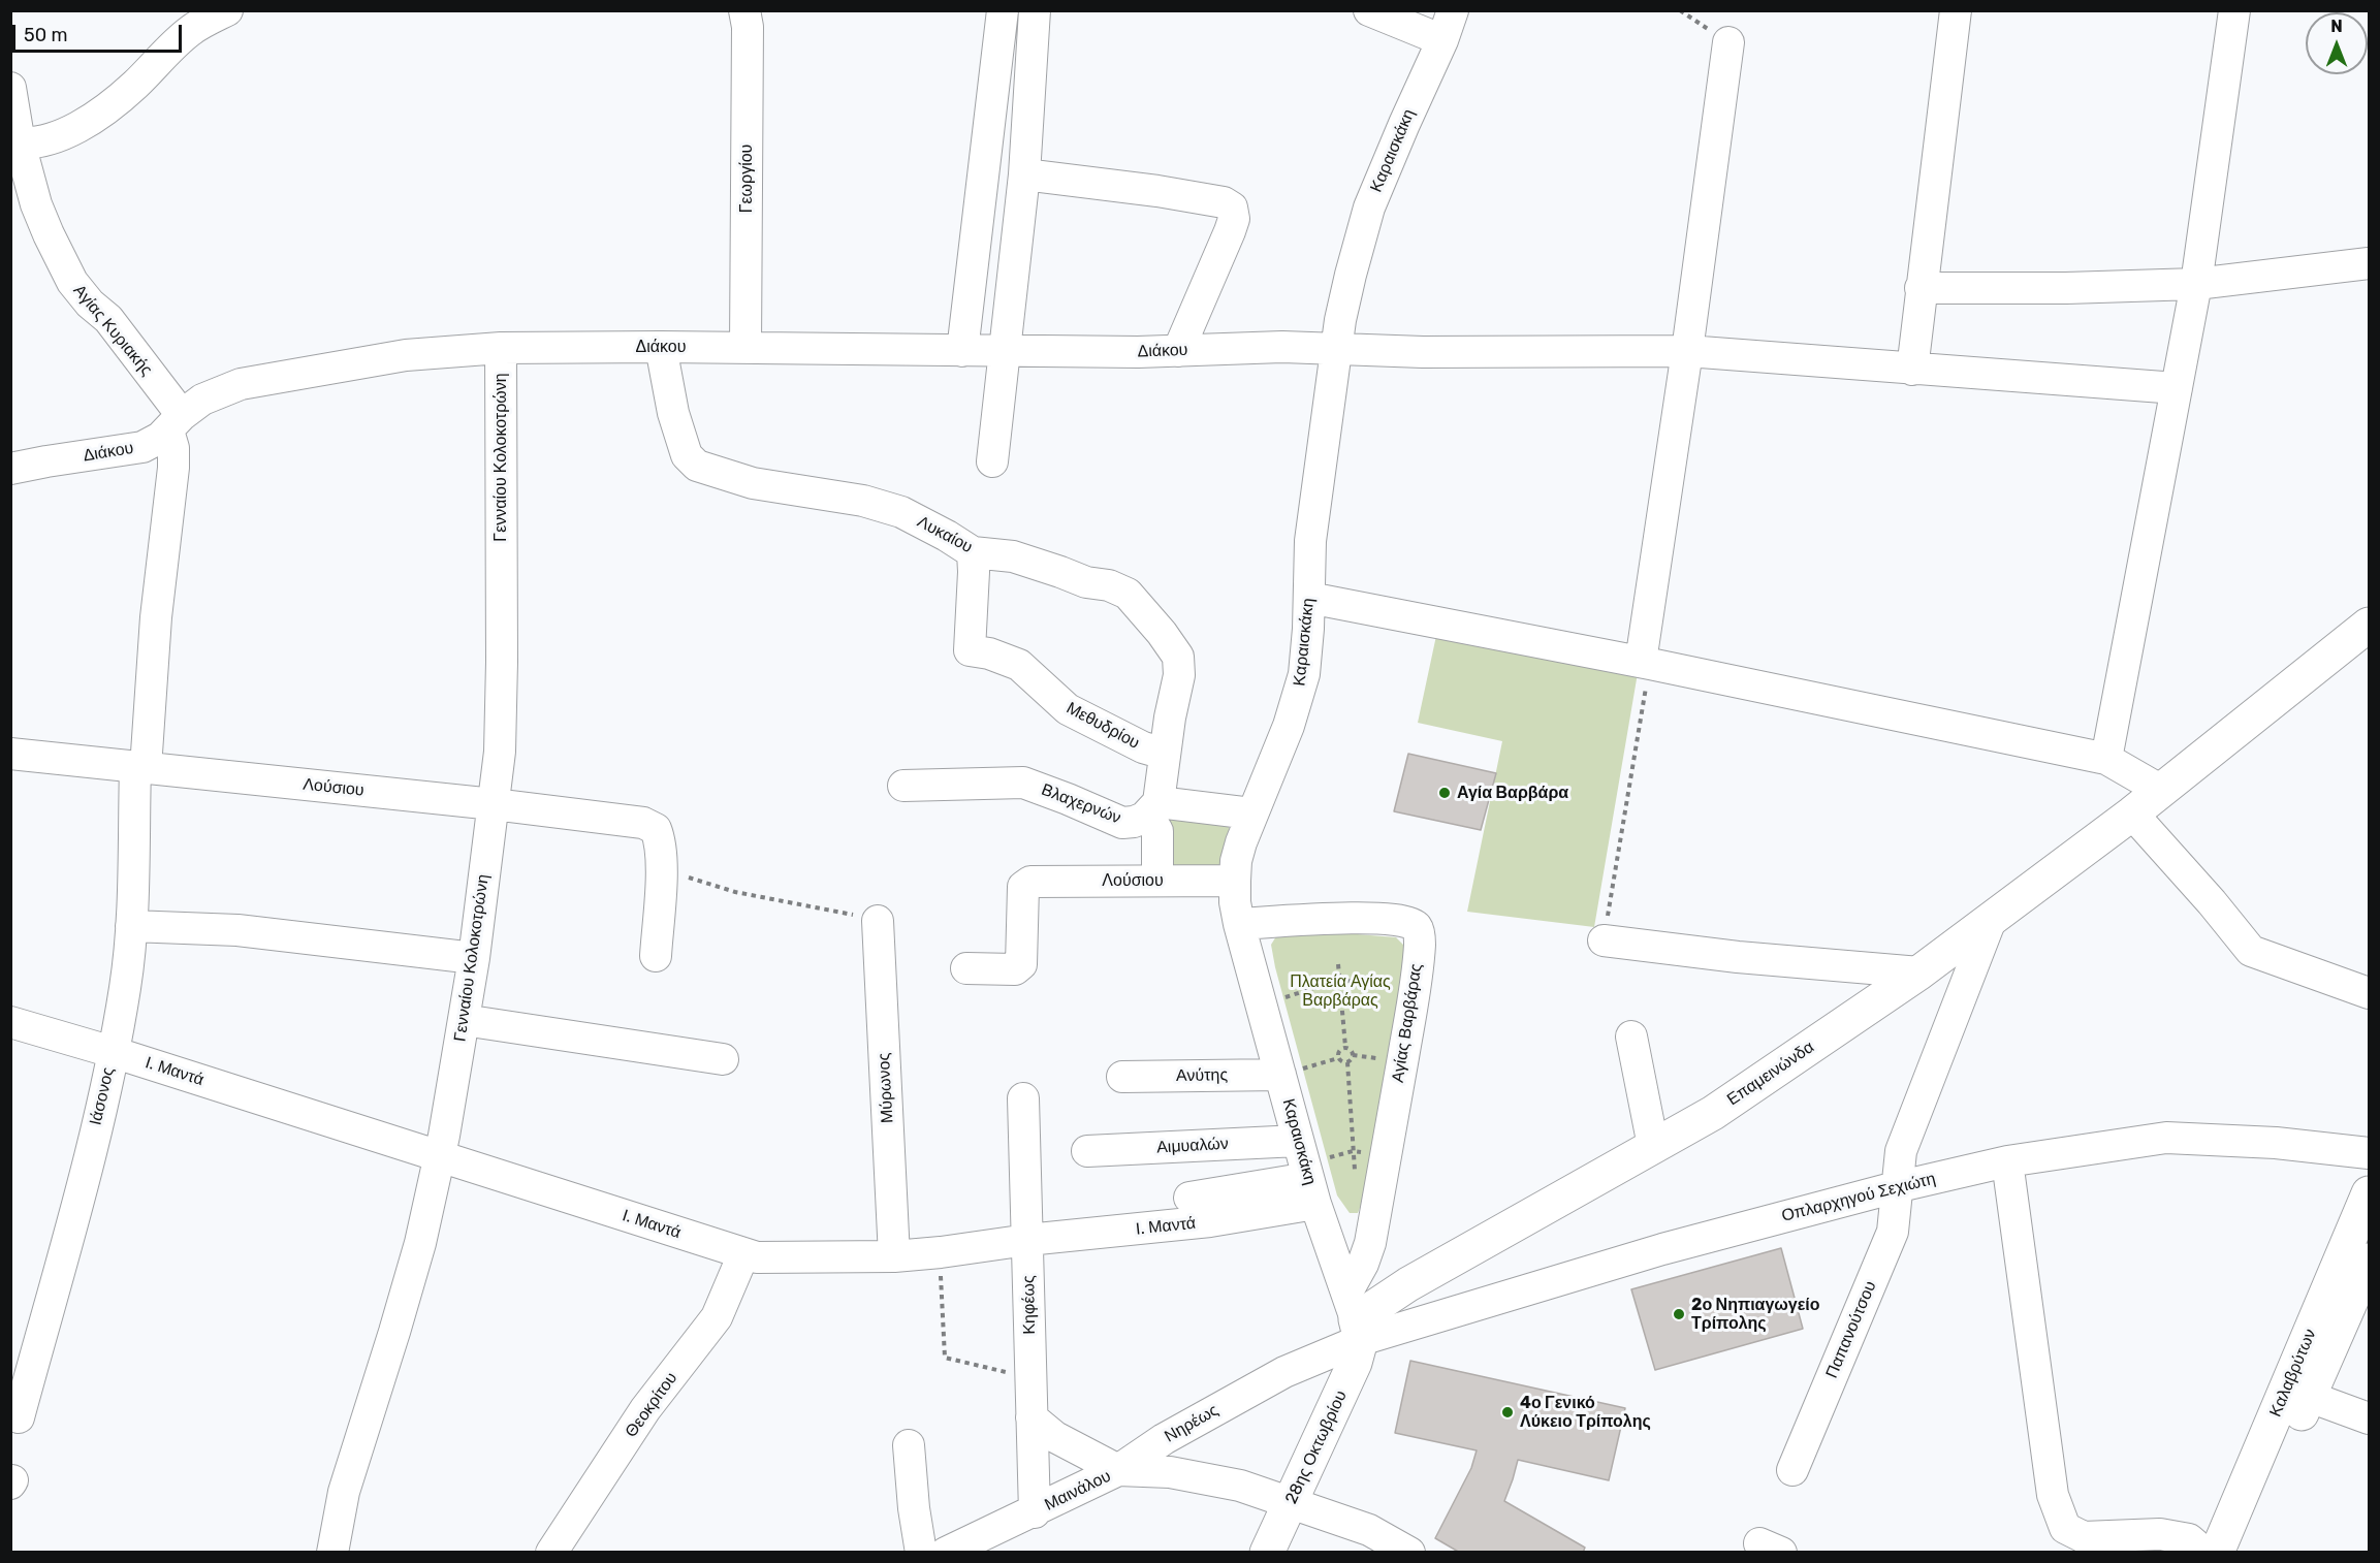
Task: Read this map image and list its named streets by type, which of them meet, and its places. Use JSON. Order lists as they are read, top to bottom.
{
  "streets": {
    "main road": ["Επαμεινώνδα", "Καλαβρύτων", "28ης Οκτωβρίου"],
    "street": [
      "Καραισκάκη",
      "Γεωργίου",
      "Αγίας Κυριακής",
      "Διάκου",
      "Γενναίου Κολοκοτρώνη",
      "Λυκαίου",
      "Μεθυδρίου",
      "Λούσιου",
      "Βλαχερνών",
      "Αγίας Βαρβάρας",
      "Ι. Μαντά",
      "Ανύτης",
      "Μύρωνος",
      "Ιάσονος",
      "Αιμυαλών",
      "Οπλαρχηγού Σεχιώτη",
      "Κηφέως",
      "Παπανούτσου",
      "Θεοκρίτου",
      "Νηρέως",
      "Μαινάλου"
    ]
  },
  "crossings": [
    ["Καραισκάκη", "Διάκου"],
    ["Καραισκάκη", "Λούσιου"],
    ["Καραισκάκη", "Βλαχερνών"],
    ["Καραισκάκη", "Αγίας Βαρβάρας"],
    ["Καραισκάκη", "Ι. Μαντά"],
    ["Καραισκάκη", "Επαμεινώνδα"],
    ["Καραισκάκη", "Ανύτης"],
    ["Καραισκάκη", "Αιμυαλών"],
    ["Καραισκάκη", "Οπλαρχηγού Σεχιώτη"],
    ["Καραισκάκη", "Νηρέως"],
    ["Καραισκάκη", "28ης Οκτωβρίου"],
    ["Γεωργίου", "Διάκου"],
    ["Αγίας Κυριακής", "Διάκου"],
    ["Αγίας Κυριακής", "Ιάσονος"],
    ["Διάκου", "Γενναίου Κολοκοτρώνη"],
    ["Διάκου", "Λυκαίου"],
    ["Διάκου", "Ιάσονος"],
    ["Γενναίου Κολοκοτρώνη", "Λούσιου"],
    ["Γενναίου Κολοκοτρώνη", "Ι. Μαντά"],
    ["Λυκαίου", "Μεθυδρίου"],
    ["Λυκαίου", "Βλαχερνών"],
    ["Λούσιου", "Ιάσονος"],
    ["Αγίας Βαρβάρας", "Επαμεινώνδα"],
    ["Αγίας Βαρβάρας", "Οπλαρχηγού Σεχιώτη"],
    ["Αγίας Βαρβάρας", "Νηρέως"],
    ["Αγίας Βαρβάρας", "28ης Οκτωβρίου"],
    ["Ι. Μαντά", "Μύρωνος"],
    ["Ι. Μαντά", "Ιάσονος"],
    ["Ι. Μαντά", "Αιμυαλών"],
    ["Ι. Μαντά", "Κηφέως"],
    ["Ι. Μαντά", "Θεοκρίτου"],
    ["Επαμεινώνδα", "Οπλαρχηγού Σεχιώτη"],
    ["Επαμεινώνδα", "Παπανούτσου"],
    ["Επαμεινώνδα", "Νηρέως"],
    ["Επαμεινώνδα", "28ης Οκτωβρίου"],
    ["Οπλαρχηγού Σεχιώτη", "Παπανούτσου"],
    ["Οπλαρχηγού Σεχιώτη", "Νηρέως"],
    ["Οπλαρχηγού Σεχιώτη", "28ης Οκτωβρίου"],
    ["Κηφέως", "Μαινάλου"],
    ["Νηρέως", "28ης Οκτωβρίου"],
    ["Νηρέως", "Μαινάλου"],
    ["28ης Οκτωβρίου", "Μαινάλου"]
  ],
  "parks": ["Πλατεία Αγίας Βαρβάρας"],
  "places": ["Αγία Βαρβάρα", "2ο Νηπιαγωγείο Τρίπολης", "4ο Γενικό Λύκειο Τρίπολης"],
  "scale_bar": "50 m",
  "north": "top"
}
